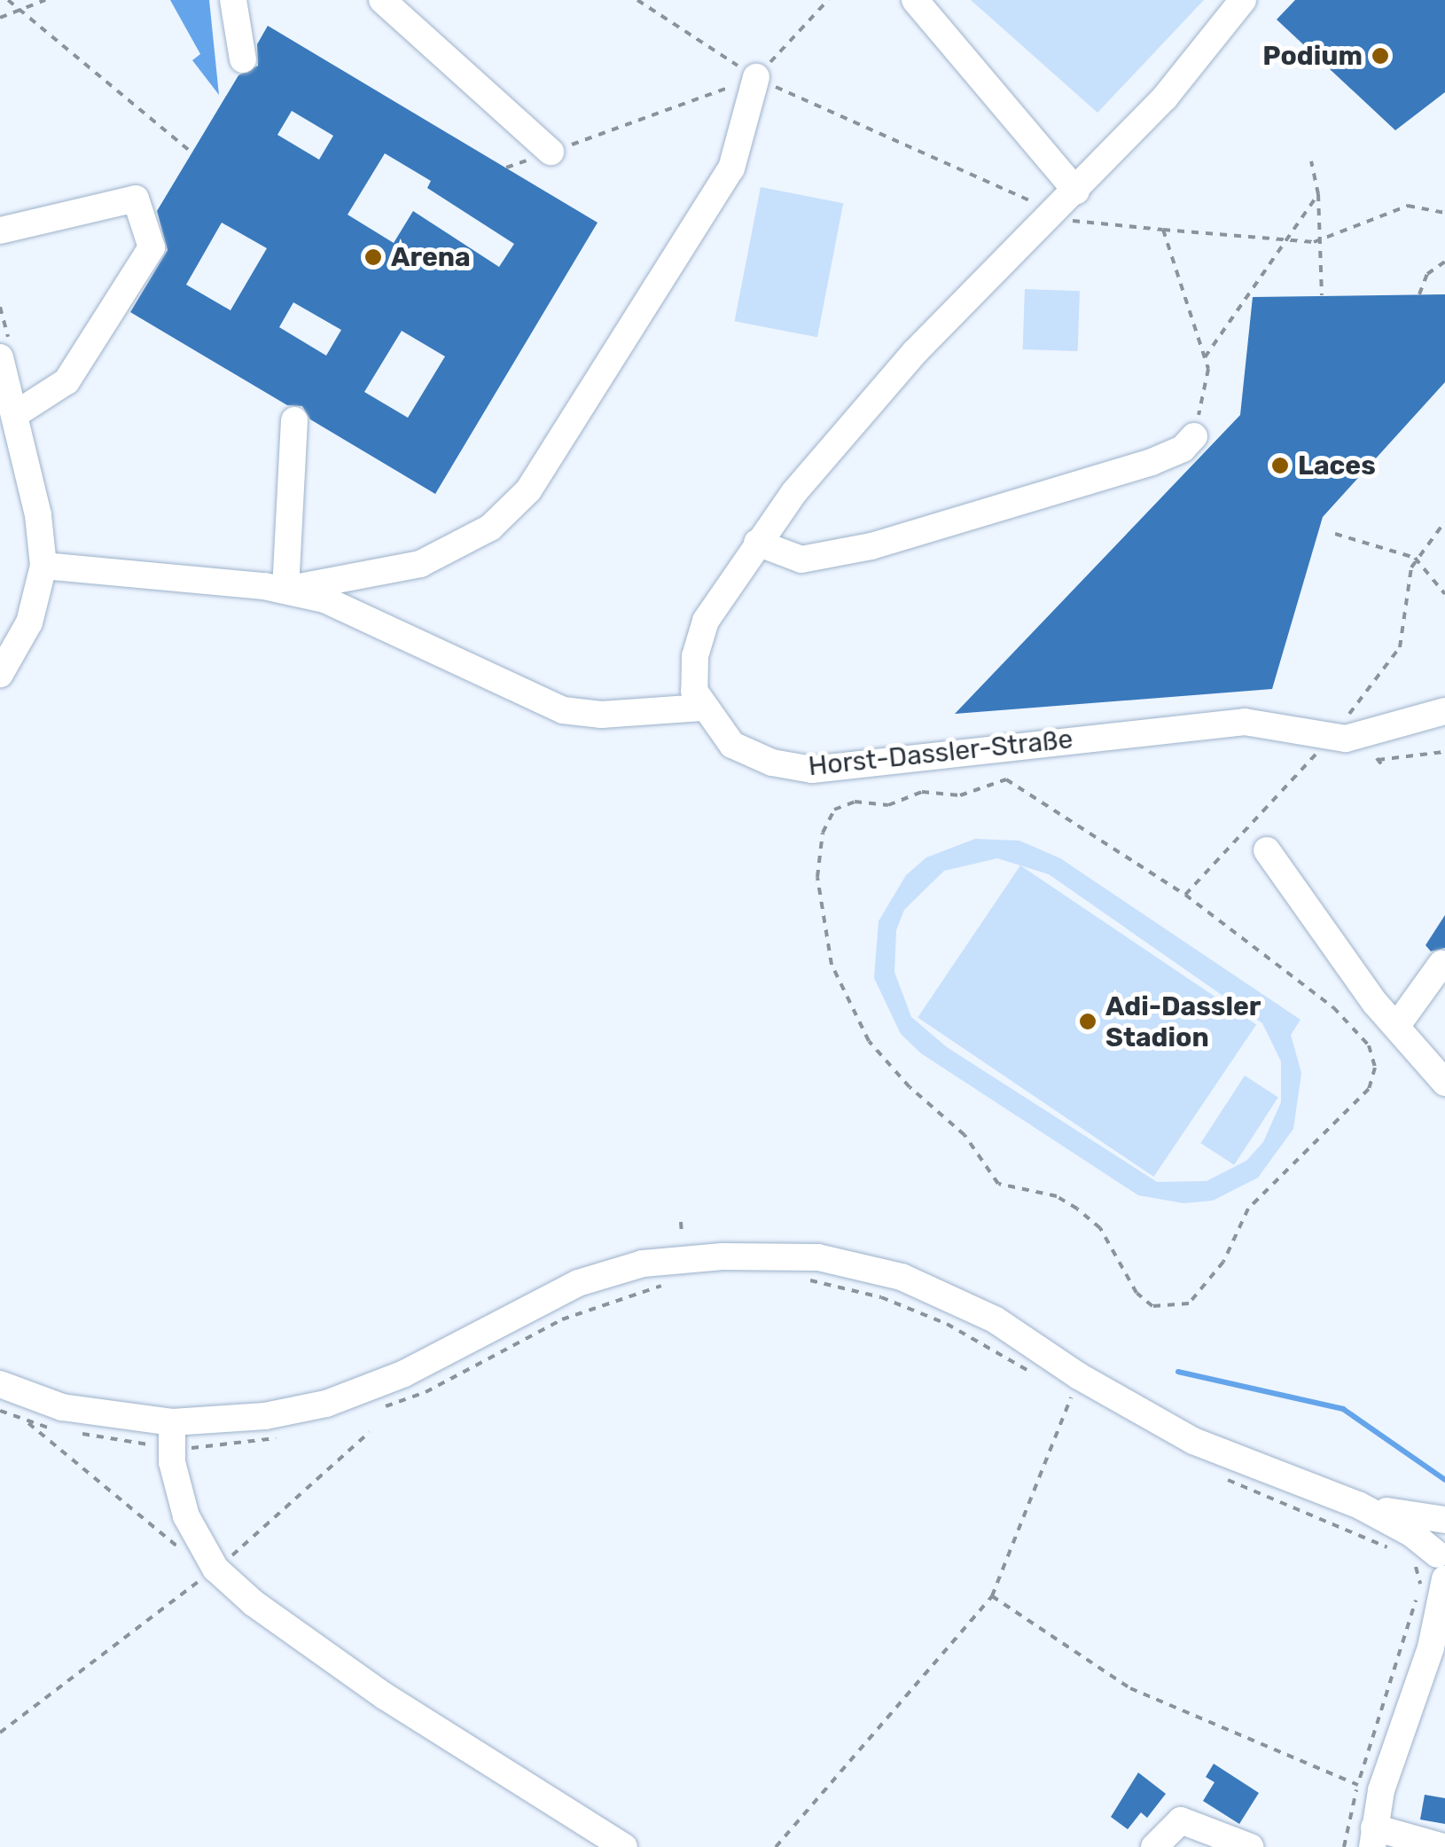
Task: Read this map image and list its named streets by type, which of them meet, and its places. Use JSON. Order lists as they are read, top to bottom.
{
  "streets": {
    "street": ["Horst-Dassler-Straße"]
  },
  "places": [
    "Podium",
    "Arena",
    "Laces",
    "Adi-Dassler Stadion"
  ]
}
